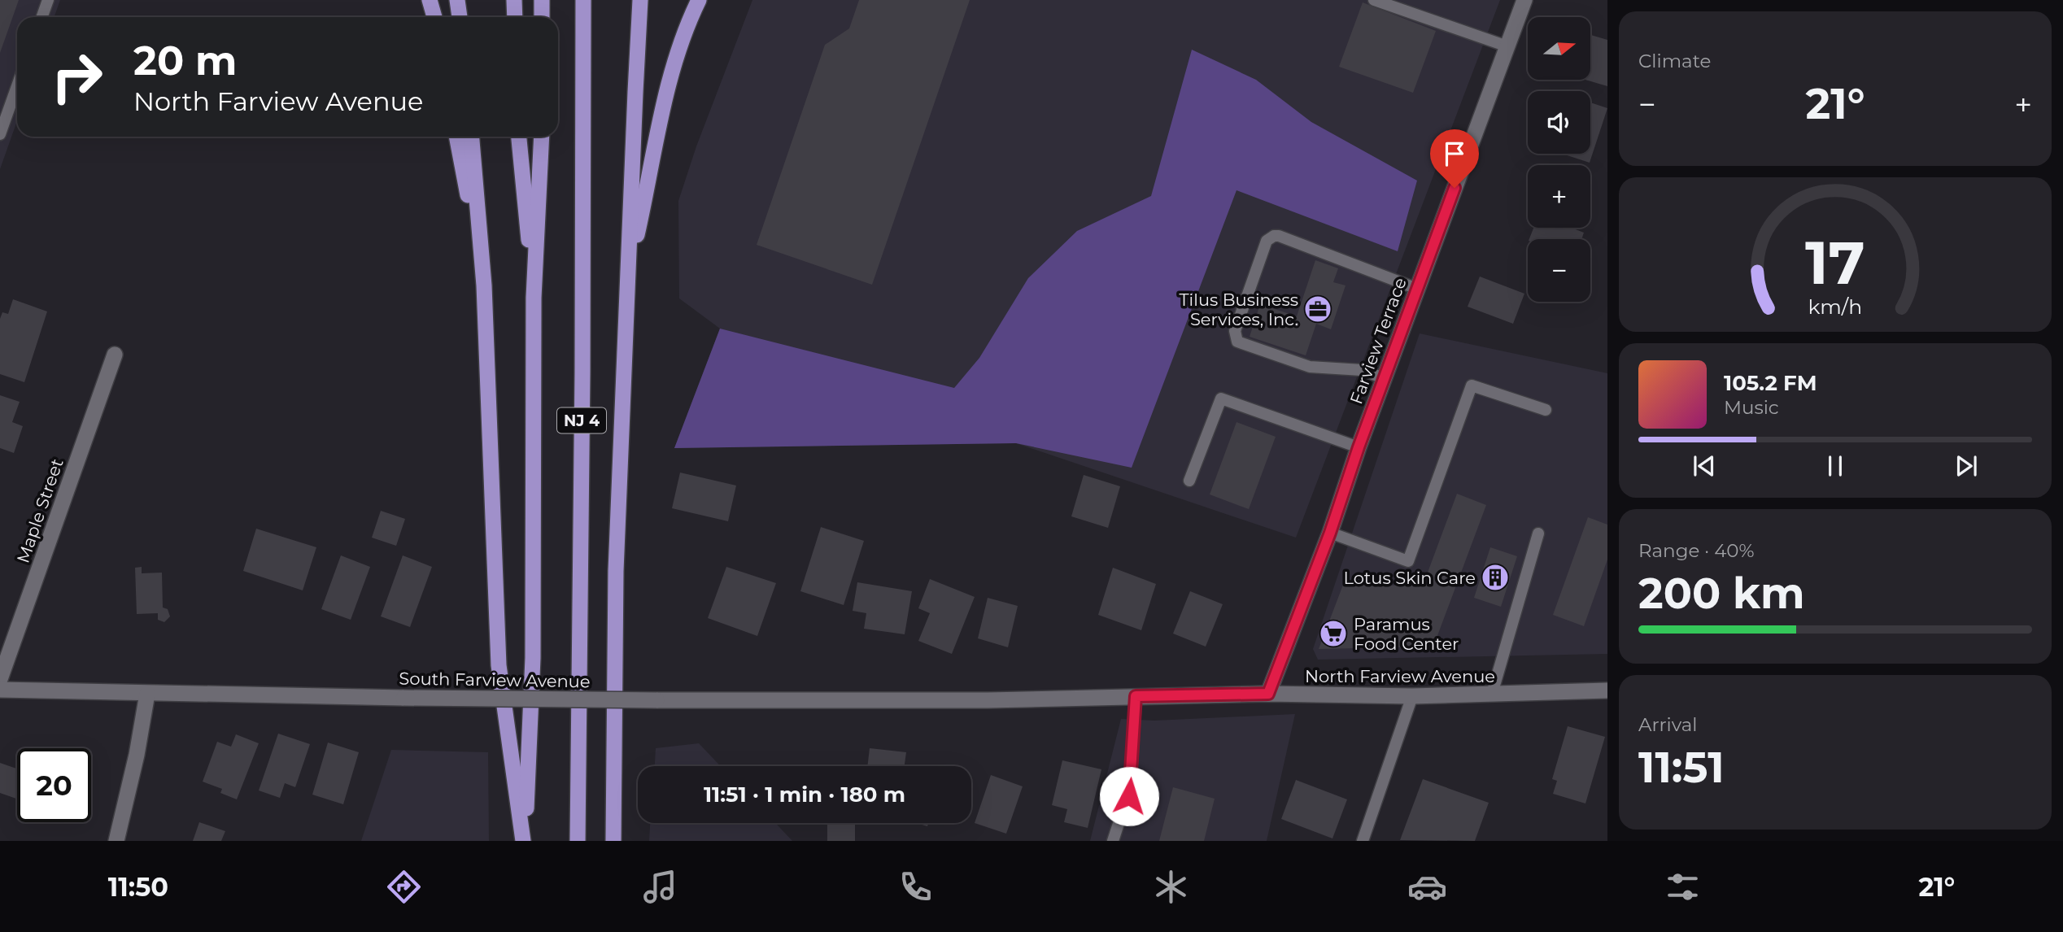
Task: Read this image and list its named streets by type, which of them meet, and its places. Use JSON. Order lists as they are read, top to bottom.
{
  "streets": {
    "highway": ["NJ 4"],
    "street": [
      "Farview Terrace",
      "Maple Street",
      "North Farview Avenue",
      "South Farview Avenue"
    ]
  },
  "crossings": [
    ["Farview Terrace", "North Farview Avenue"],
    ["North Farview Avenue", "South Farview Avenue"]
  ],
  "places": {
    "office": ["Tilus Business Services, Inc."],
    "building": ["Lotus Skin Care"],
    "supermarket": ["Paramus Food Center"]
  },
  "north": "right",
  "page": {
    "tile": [
      "Climate",
      ["Range · 40%", "200 km"],
      ["Arrival", "11:51"]
    ],
    "map_buttons": ["+", "−"],
    "turn": ["20 m", "North Farview Avenue"],
    "heat": ["−", "21°", "+"],
    "song": ["105.2 FM", "Music"],
    "limit": "20",
    "trip": "11:51 · 1 min · 180 m",
    "tabs": ["11:50", "21°"],
    "gauge": ["17", "km/h"]
  }
}
